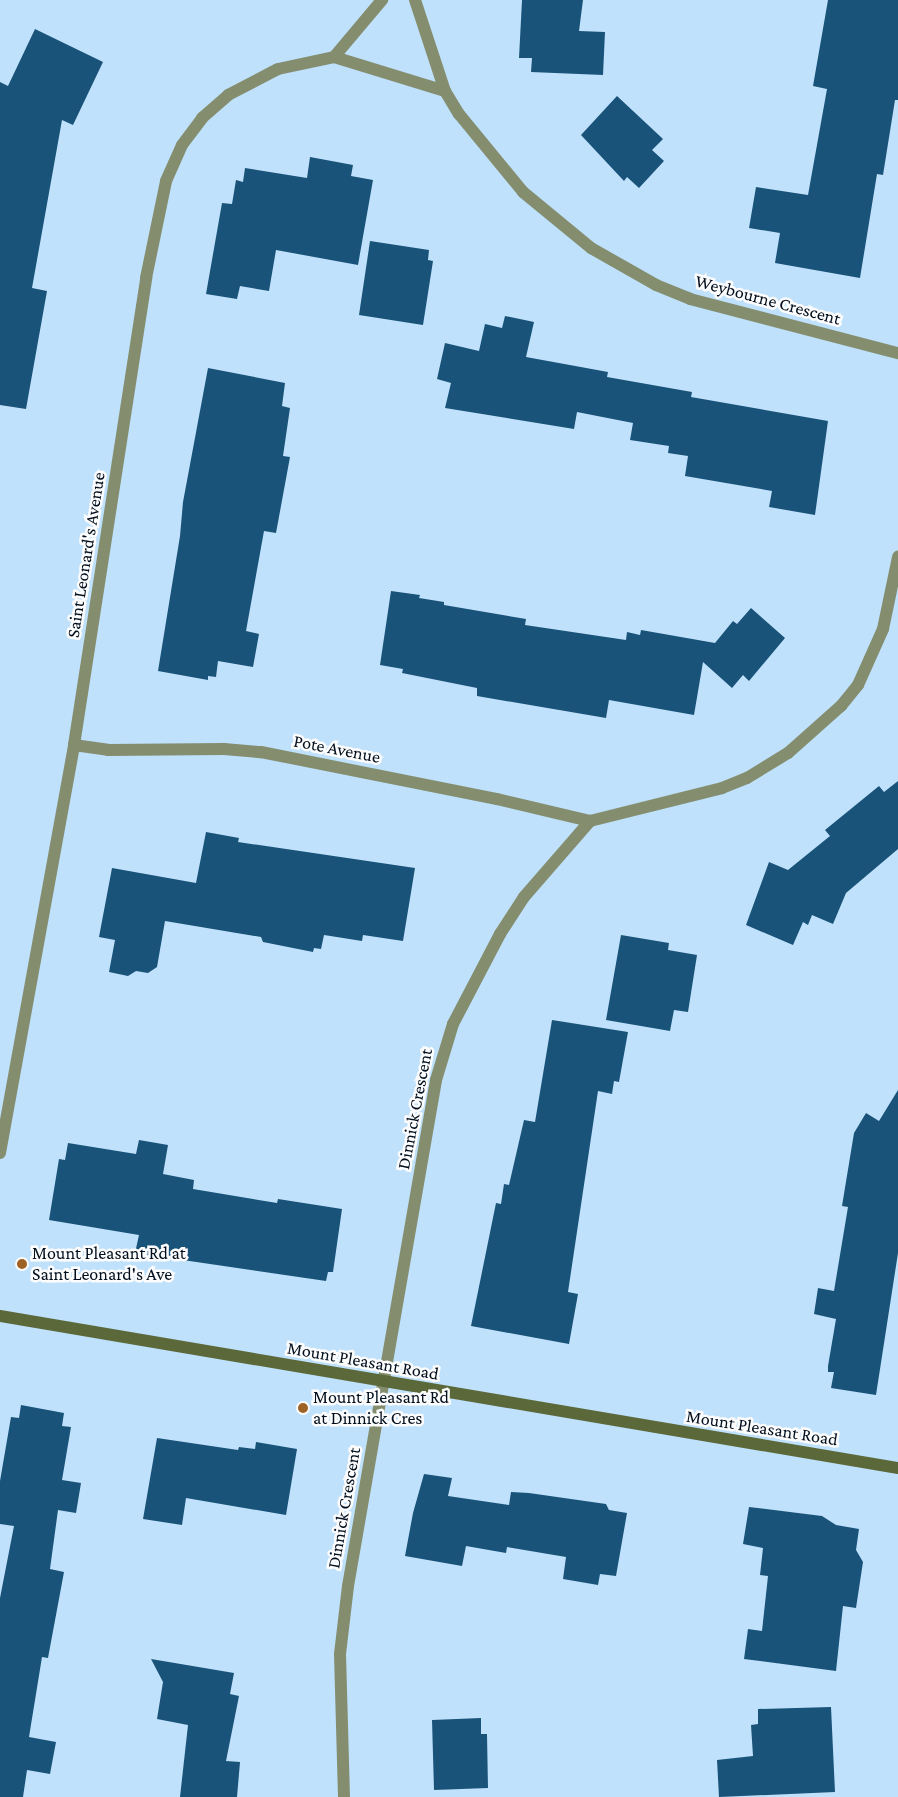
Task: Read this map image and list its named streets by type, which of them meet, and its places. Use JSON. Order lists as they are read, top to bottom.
{
  "streets": {
    "main road": ["Mount Pleasant Road"],
    "street": [
      "Weybourne Crescent",
      "Saint Leonard's Avenue",
      "Pote Avenue",
      "Dinnick Crescent"
    ]
  },
  "crossings": [
    ["Saint Leonard's Avenue", "Pote Avenue"],
    ["Pote Avenue", "Dinnick Crescent"],
    ["Dinnick Crescent", "Mount Pleasant Road"]
  ],
  "places": ["Mount Pleasant Rd at Saint Leonard's Ave", "Mount Pleasant Rd at Dinnick Cres"]
}
